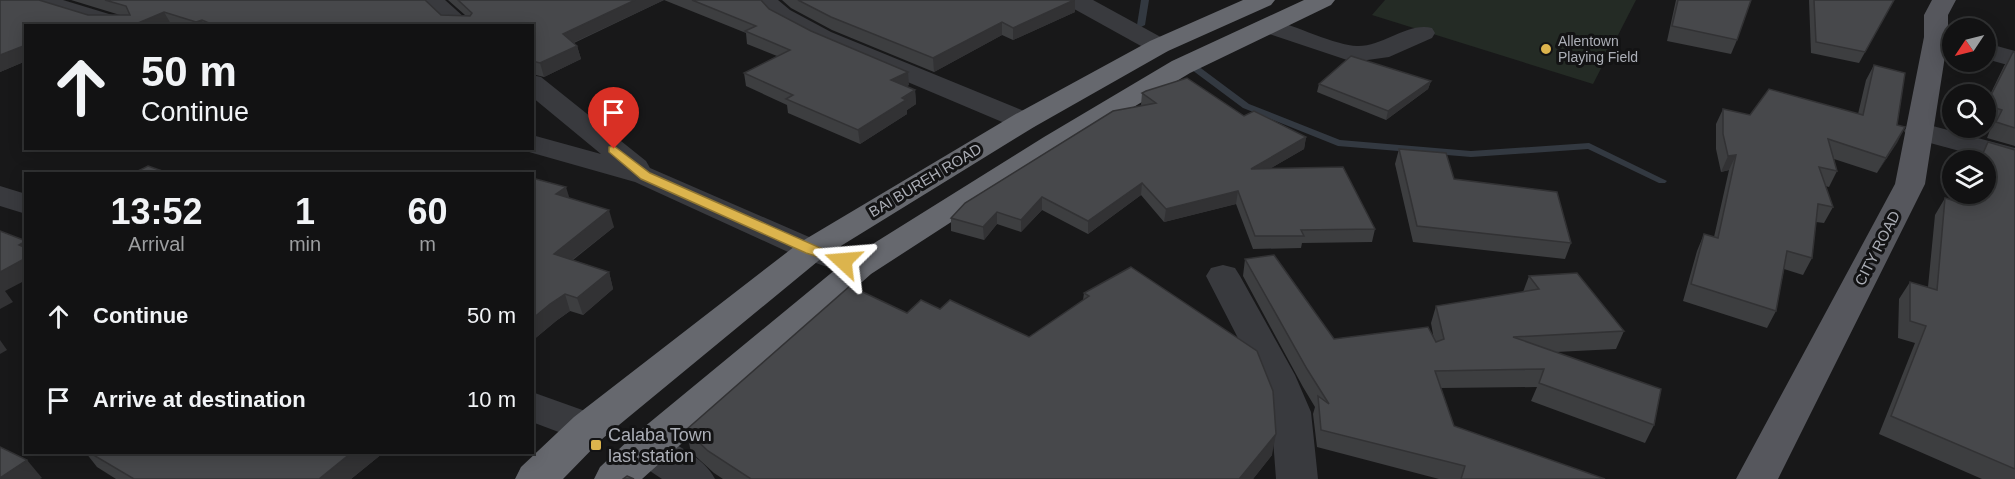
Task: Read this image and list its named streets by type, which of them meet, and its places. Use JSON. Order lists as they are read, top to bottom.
{
  "streets": {
    "highway": ["BAI BUREH ROAD"],
    "main road": ["CITY ROAD"]
  },
  "places": {
    "other": ["Allentown Playing Field"],
    "transit": ["Calaba Town last station"]
  },
  "north": "bottom left",
  "page": {
    "turn": ["50 m", "Continue"],
    "eta": [
      "13:52",
      "Arrival",
      "1",
      "min",
      "60",
      "m"
    ],
    "list": [
      {
        "name": "Continue",
        "value": "50 m"
      },
      {
        "name": "Arrive at destination",
        "value": "10 m"
      }
    ]
  }
}
